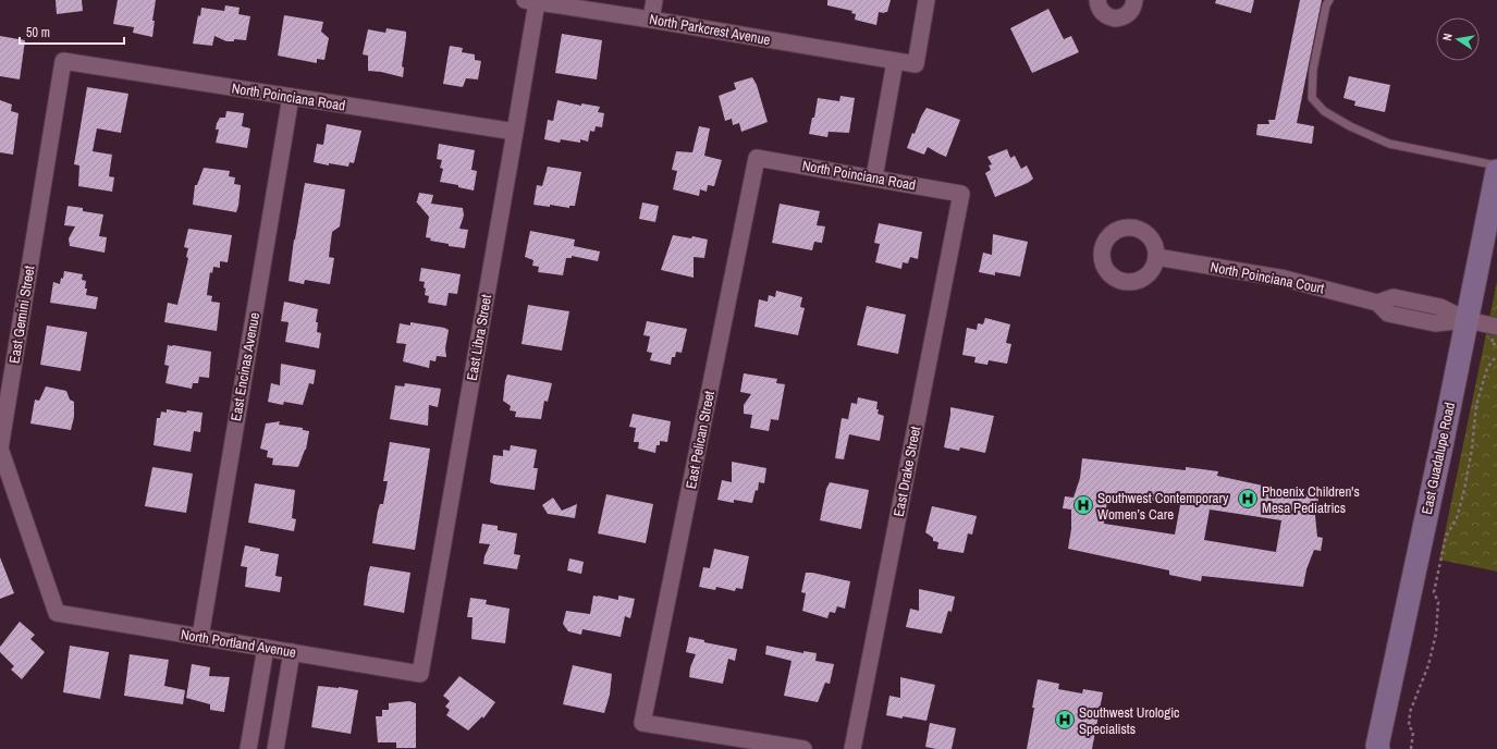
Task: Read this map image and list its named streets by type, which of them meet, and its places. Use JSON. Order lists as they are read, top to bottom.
{
  "streets": {
    "main road": ["East Guadalupe Road"],
    "street": [
      "North Parkcrest Avenue",
      "North Poinciana Road",
      "North Poinciana Court",
      "East Gemini Street",
      "East Libra Street",
      "East Encinas Avenue",
      "East Pelican Street",
      "East Drake Street",
      "North Portland Avenue"
    ]
  },
  "crossings": [
    ["North Parkcrest Avenue", "East Libra Street"],
    ["North Poinciana Road", "East Gemini Street"],
    ["North Poinciana Road", "East Libra Street"],
    ["North Poinciana Road", "East Encinas Avenue"],
    ["North Poinciana Road", "East Pelican Street"],
    ["North Poinciana Road", "East Drake Street"],
    ["North Poinciana Court", "East Guadalupe Road"],
    ["East Gemini Street", "North Portland Avenue"],
    ["East Libra Street", "North Portland Avenue"],
    ["East Encinas Avenue", "North Portland Avenue"]
  ],
  "places": {
    "hospital": ["Phoenix Children's Mesa Pediatrics", "Southwest Contemporary Women’s Care", "Southwest Urologic Specialists"]
  },
  "scale_bar": "50 m",
  "north": "left"
}
